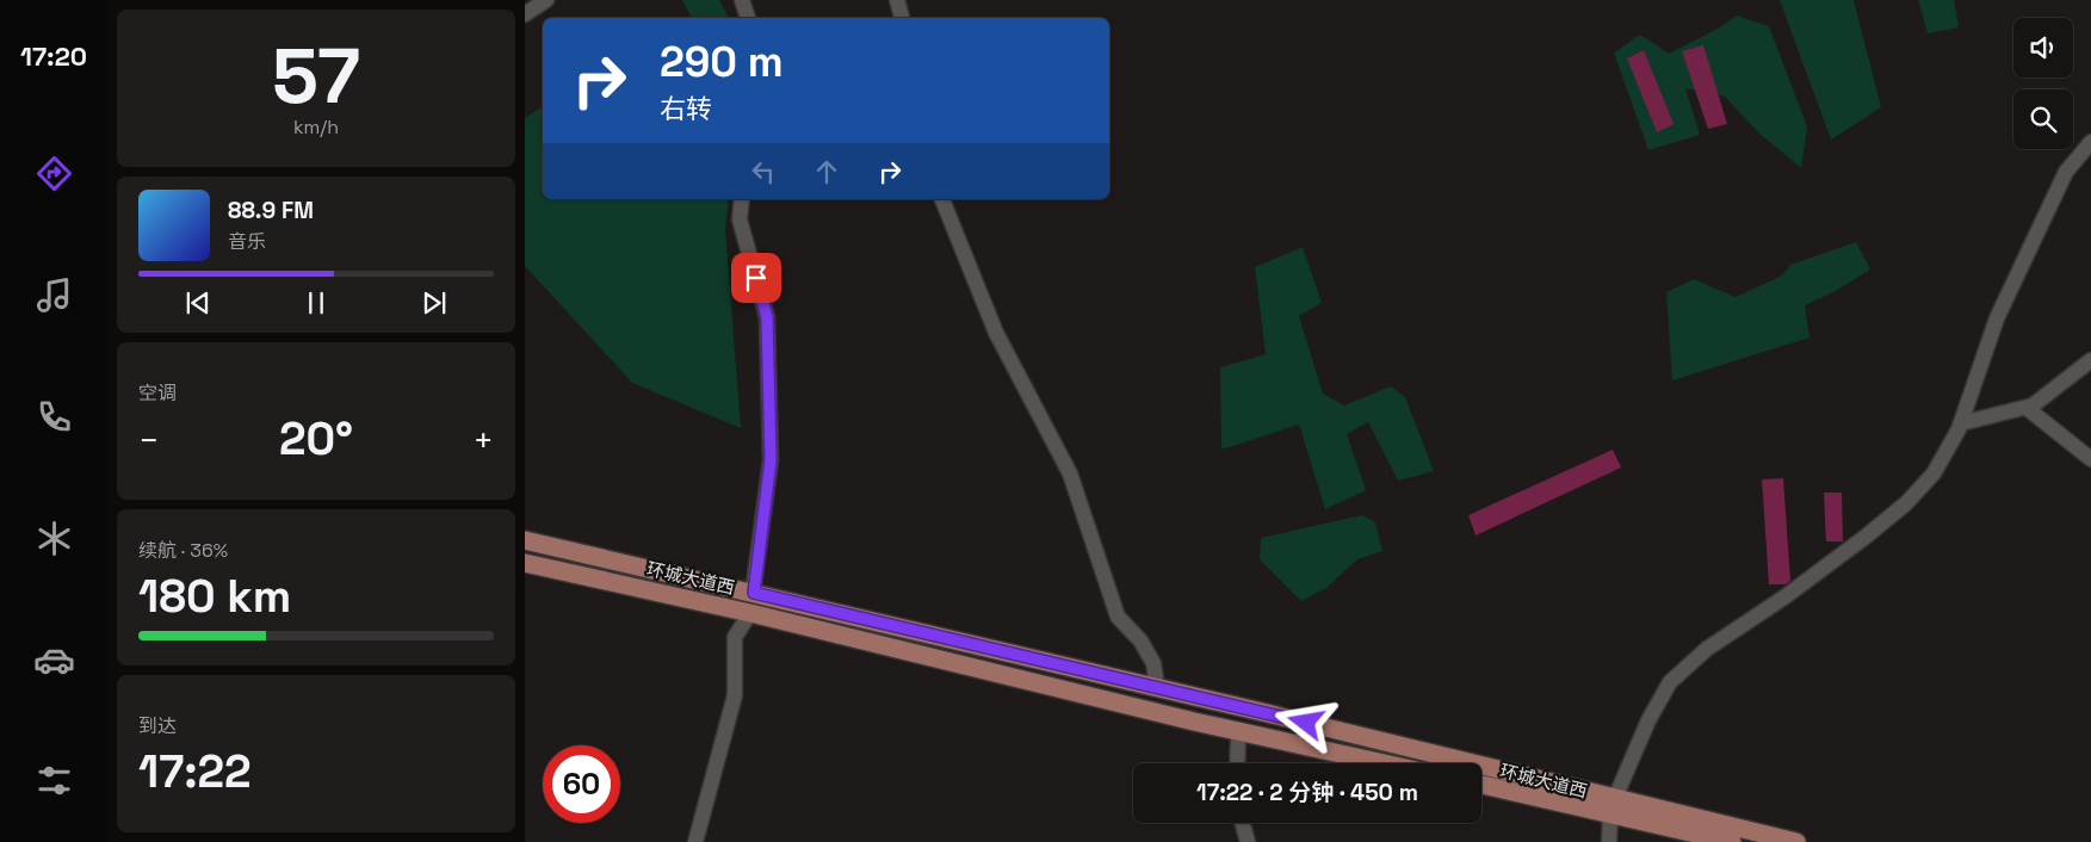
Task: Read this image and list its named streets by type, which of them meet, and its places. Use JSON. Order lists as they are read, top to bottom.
{
  "streets": {
    "main road": ["环城大道西"]
  },
  "page": {
    "tabs": "17:20",
    "tile": [
      ["57", "km/h"],
      "空调",
      ["续航 · 36%", "180 km"],
      ["到达", "17:22"]
    ],
    "turn": ["290 m", "右转"],
    "song": ["88.9 FM", "音乐"],
    "heat": ["−", "20°", "+"],
    "limit": "60",
    "trip": "17:22 · 2 分钟 · 450 m"
  }
}
